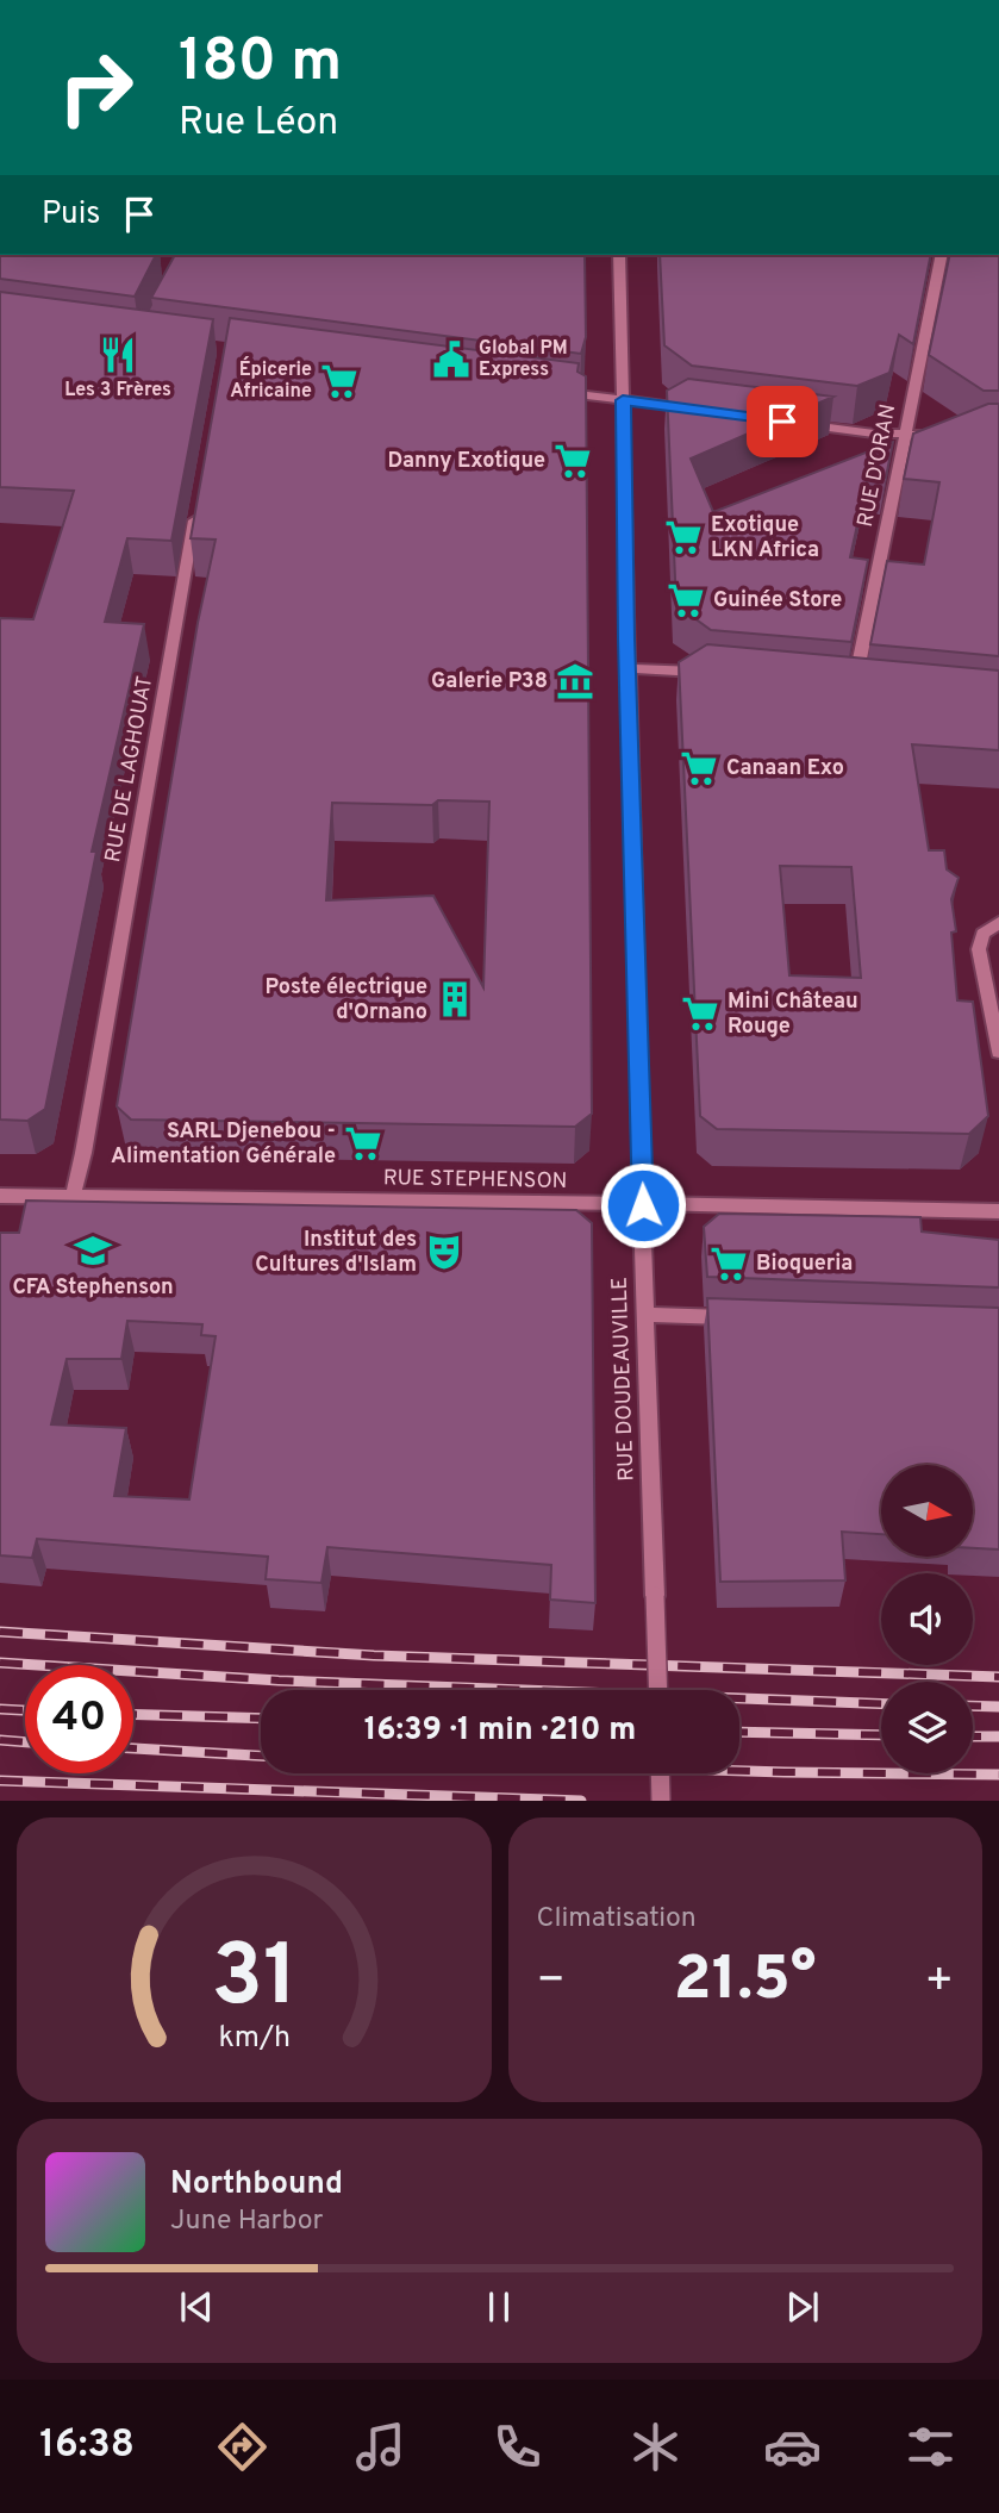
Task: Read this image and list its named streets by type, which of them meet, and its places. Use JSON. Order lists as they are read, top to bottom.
{
  "streets": {
    "street": [
      "RUE D'ORAN",
      "RUE DE LAGHOUAT",
      "RUE STEPHENSON",
      "RUE DOUDEAUVILLE"
    ]
  },
  "crossings": [
    ["RUE DE LAGHOUAT", "RUE STEPHENSON"],
    ["RUE STEPHENSON", "RUE DOUDEAUVILLE"]
  ],
  "places": {
    "restaurant": ["Les 3 Frères"],
    "public building": ["Global PM Express"],
    "supermarket": [
      "Épicerie Africaine",
      "Danny Exotique",
      "Exotique LKN Africa",
      "Guinée Store",
      "Canaan Exo",
      "Mini Château Rouge",
      "SARL Djenebou - Alimentation Générale",
      "Bioqueria"
    ],
    "museum": ["Galerie P38"],
    "building": ["Poste électrique d'Ornano"],
    "school or university": ["CFA Stephenson"],
    "theatre": ["Institut des Cultures d'Islam"]
  },
  "north": "right",
  "page": {
    "turn": ["180 m", "Rue Léon"],
    "then": "Puis",
    "limit": "40",
    "trip": "16:39 · 1 min · 210 m",
    "tile": "Climatisation",
    "heat": ["−", "21.5°", "+"],
    "song": ["Northbound", "June Harbor"],
    "tabs": "16:38",
    "gauge": ["31", "km/h"]
  }
}
